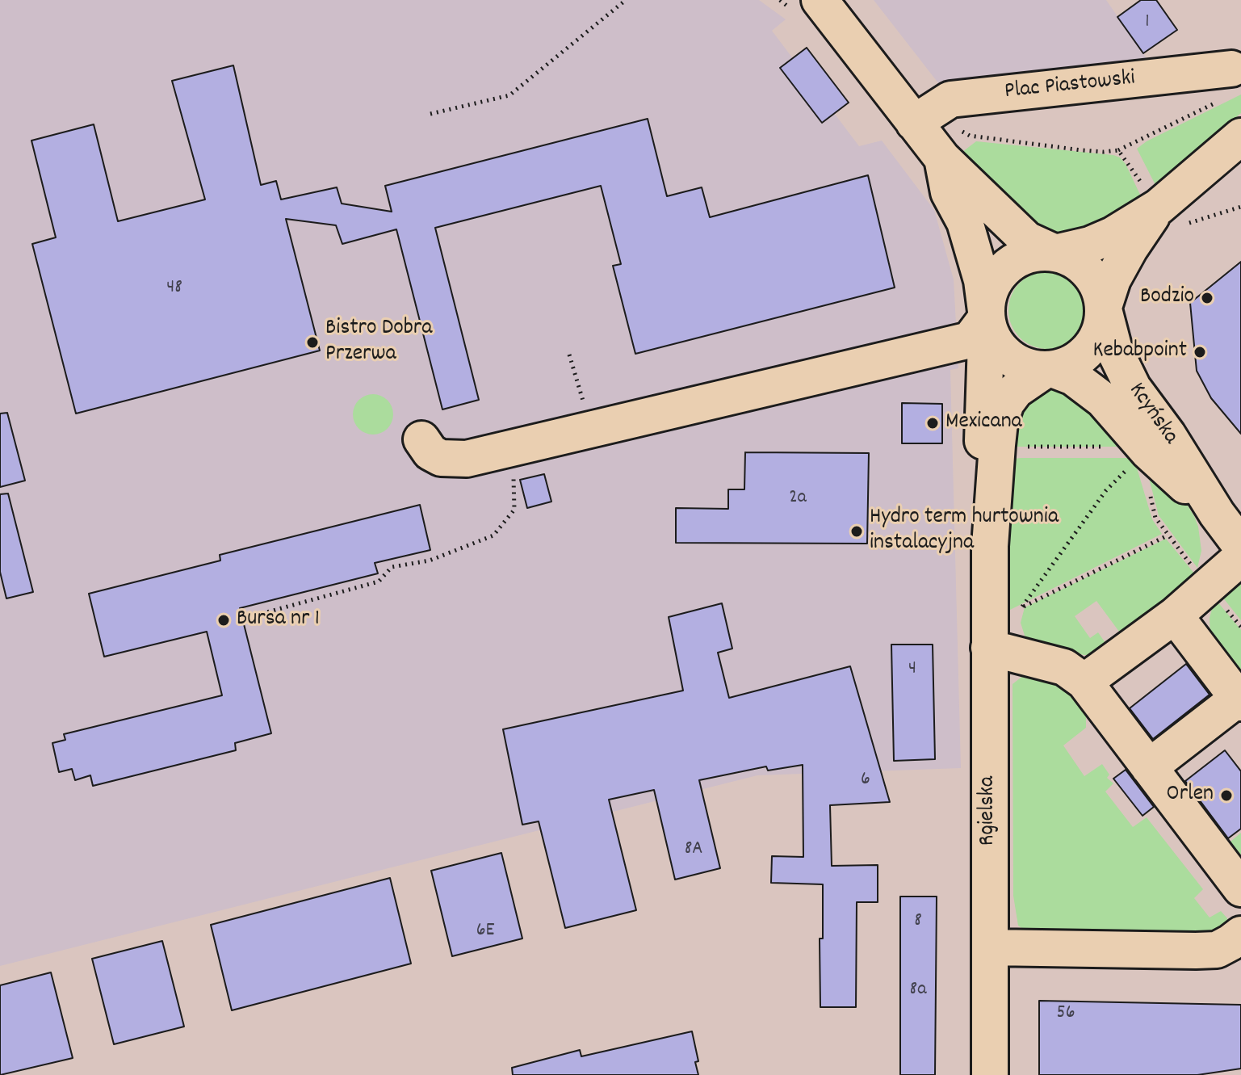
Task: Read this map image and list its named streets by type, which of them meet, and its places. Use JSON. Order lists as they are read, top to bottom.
{
  "streets": {
    "street": ["Plac Piastowski", "Kcyńska", "Rgielska"]
  },
  "crossings": [
    ["Kcyńska", "Rgielska"]
  ],
  "places": [
    "Bodzio",
    "Bistro Dobra Przerwa",
    "Kebabpoint",
    "Mexicana",
    "Hydro term hurtownia instalacyjna",
    "Bursa nr 1",
    "Orlen"
  ],
  "house_numbers": [
    "1",
    "48",
    "2a",
    "4",
    "6",
    "8A",
    "8",
    "6E",
    "8a",
    "56"
  ]
}
